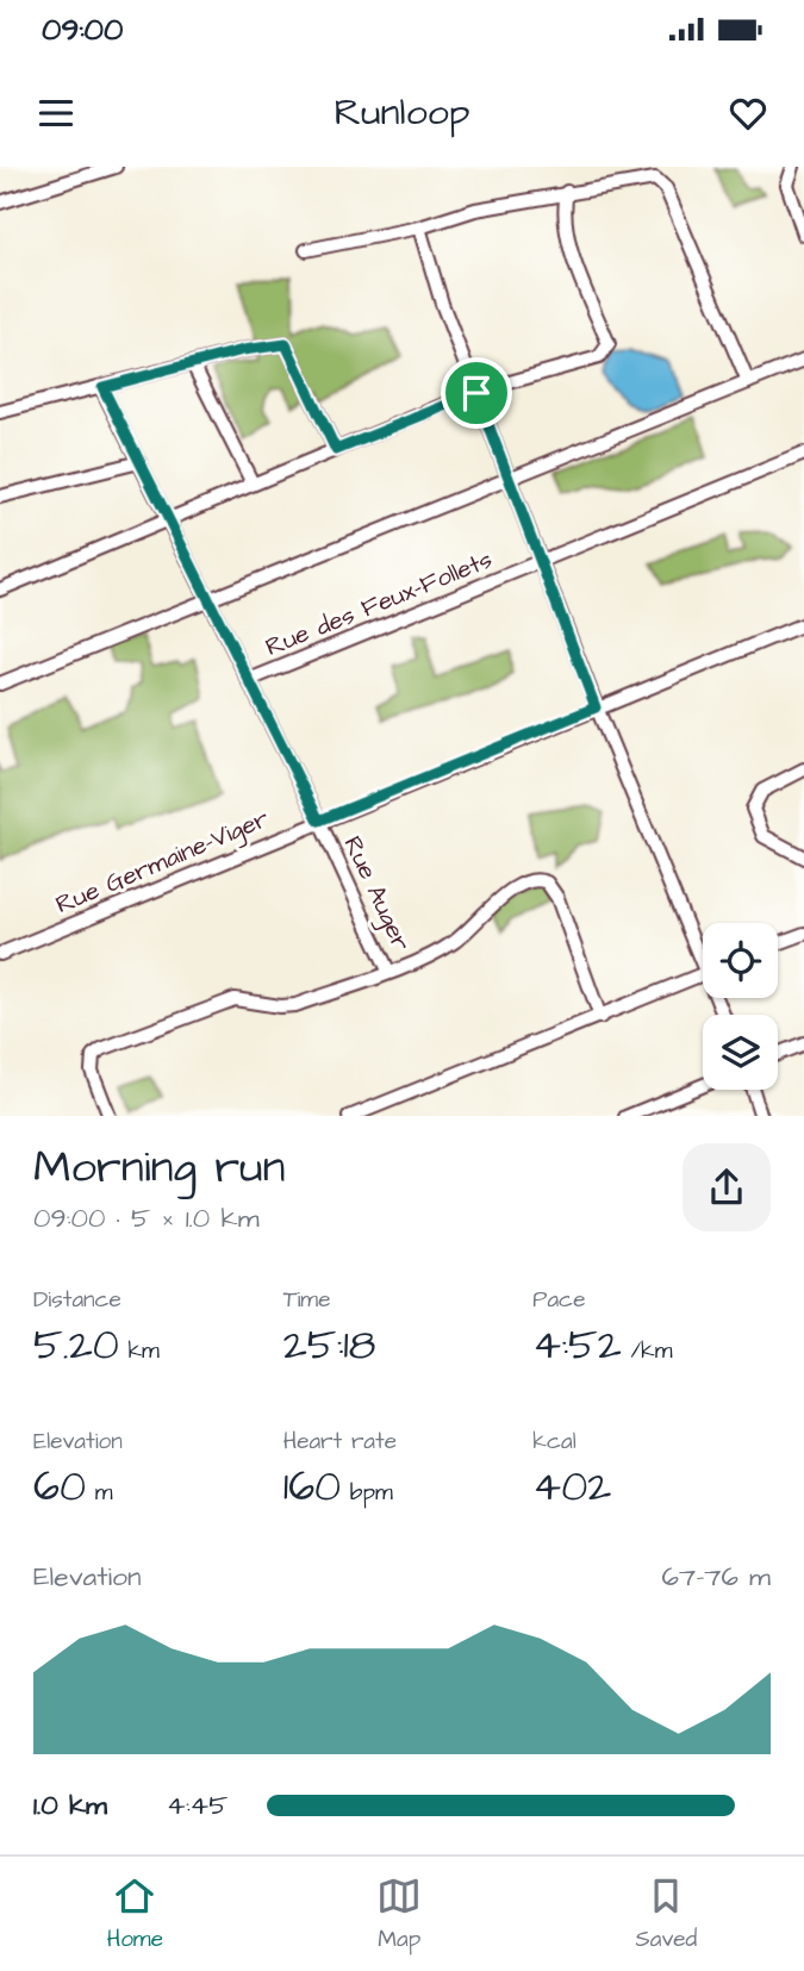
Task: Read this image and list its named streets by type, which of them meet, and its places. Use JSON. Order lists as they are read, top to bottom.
{
  "streets": {
    "street": ["Rue des Feux-Follets", "Rue Germaine-Viger", "Rue Auger"]
  },
  "crossings": [
    ["Rue des Feux-Follets", "Rue Auger"],
    ["Rue Germaine-Viger", "Rue Auger"]
  ],
  "page": {
    "status": "09:00",
    "header": "Runloop",
    "heading": ["Morning run", "09:00 · 5 × 1.0 km"],
    "stats": [
      ["Distance", "5.20 km"],
      ["Time", "25:18"],
      ["Pace", "4:52 /km"],
      ["Elevation", "60 m"],
      ["Heart rate", "160 bpm"],
      ["kcal", "402"]
    ],
    "chart": ["Elevation", "67–76 m"],
    "list": [
      {
        "name": "1.0 km",
        "note": "4:45"
      }
    ],
    "tabs": ["Home", "Map", "Saved"]
  }
}
